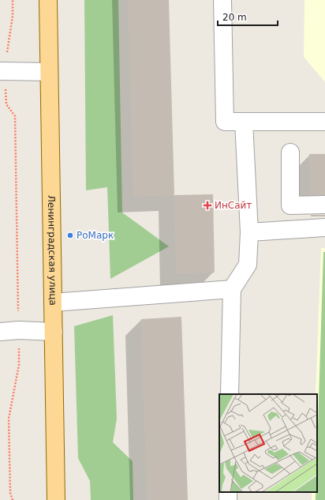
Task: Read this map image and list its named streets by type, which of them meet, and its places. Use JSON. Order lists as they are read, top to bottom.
{
  "streets": {
    "main road": ["Ленинградская улица"]
  },
  "places": {
    "health": ["ИнСайт"],
    "other": ["РоМарк"]
  },
  "scale_bar": "20 m"
}
